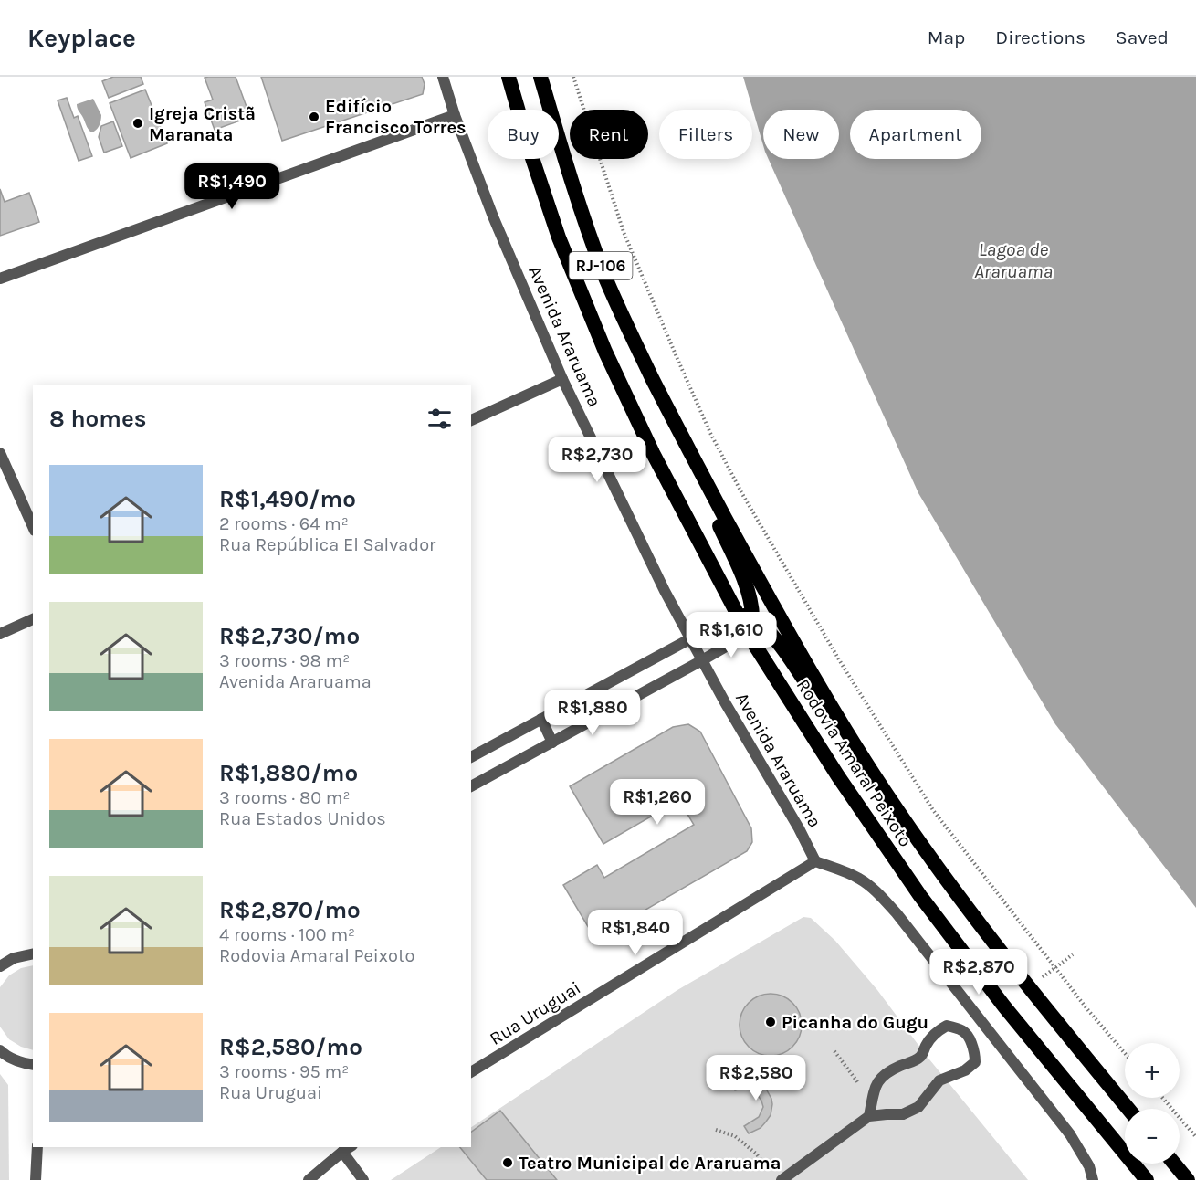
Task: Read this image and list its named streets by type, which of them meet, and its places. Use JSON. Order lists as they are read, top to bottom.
{
  "streets": {
    "highway": ["RJ-106", "Rodovia Amaral Peixoto"],
    "street": ["Avenida Araruama", "Rua Uruguai"]
  },
  "crossings": [
    ["Avenida Araruama", "Rua Uruguai"]
  ],
  "water": ["Lagoa de Araruama"],
  "places": [
    "Edifício Francisco Torres",
    "Igreja Cristã Maranata",
    "Picanha do Gugu",
    "Teatro Municipal de Araruama"
  ],
  "page": {
    "header": "Keyplace",
    "nav": ["Map", "Directions", "Saved"],
    "chip": [
      "Buy",
      "Rent",
      "Filters",
      "New",
      "Apartment"
    ],
    "price": [
      "R$1,490",
      "R$2,730",
      "R$1,610",
      "R$1,880",
      "R$1,260",
      "R$1,840",
      "R$2,870",
      "R$2,580"
    ],
    "heading": "8 homes",
    "list": [
      {
        "name": "R$1,490/mo",
        "note": "2 rooms · 64 m² · Rua República El Salvador"
      },
      {
        "name": "R$2,730/mo",
        "note": "3 rooms · 98 m² · Avenida Araruama"
      },
      {
        "name": "R$1,880/mo",
        "note": "3 rooms · 80 m² · Rua Estados Unidos"
      },
      {
        "name": "R$2,870/mo",
        "note": "4 rooms · 100 m² · Rodovia Amaral Peixoto"
      },
      {
        "name": "R$2,580/mo",
        "note": "3 rooms · 95 m² · Rua Uruguai"
      }
    ],
    "map_buttons": ["+", "−"]
  }
}
